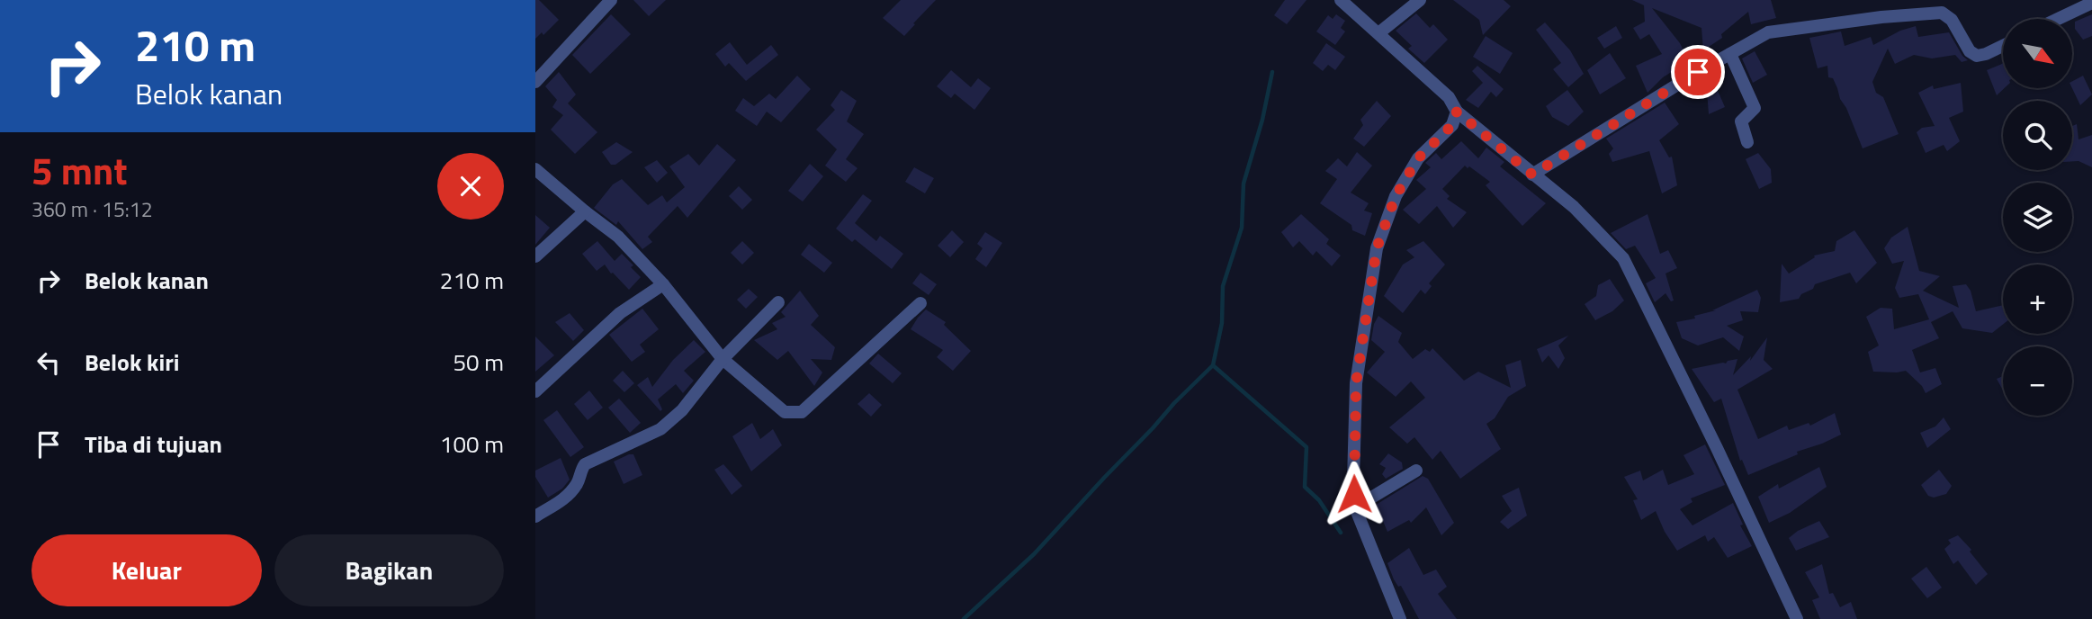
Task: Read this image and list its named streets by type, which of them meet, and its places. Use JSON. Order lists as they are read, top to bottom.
{
  "north": "bottom right",
  "page": {
    "turn": ["210 m", "Belok kanan"],
    "map_buttons": ["+", "−"],
    "heading": ["5 mnt", "360 m · 15:12"],
    "list": [
      {
        "name": "Belok kanan",
        "value": "210 m"
      },
      {
        "name": "Belok kiri",
        "value": "50 m"
      },
      {
        "name": "Tiba di tujuan",
        "value": "100 m"
      }
    ],
    "buttons": ["Keluar", "Bagikan"]
  }
}
